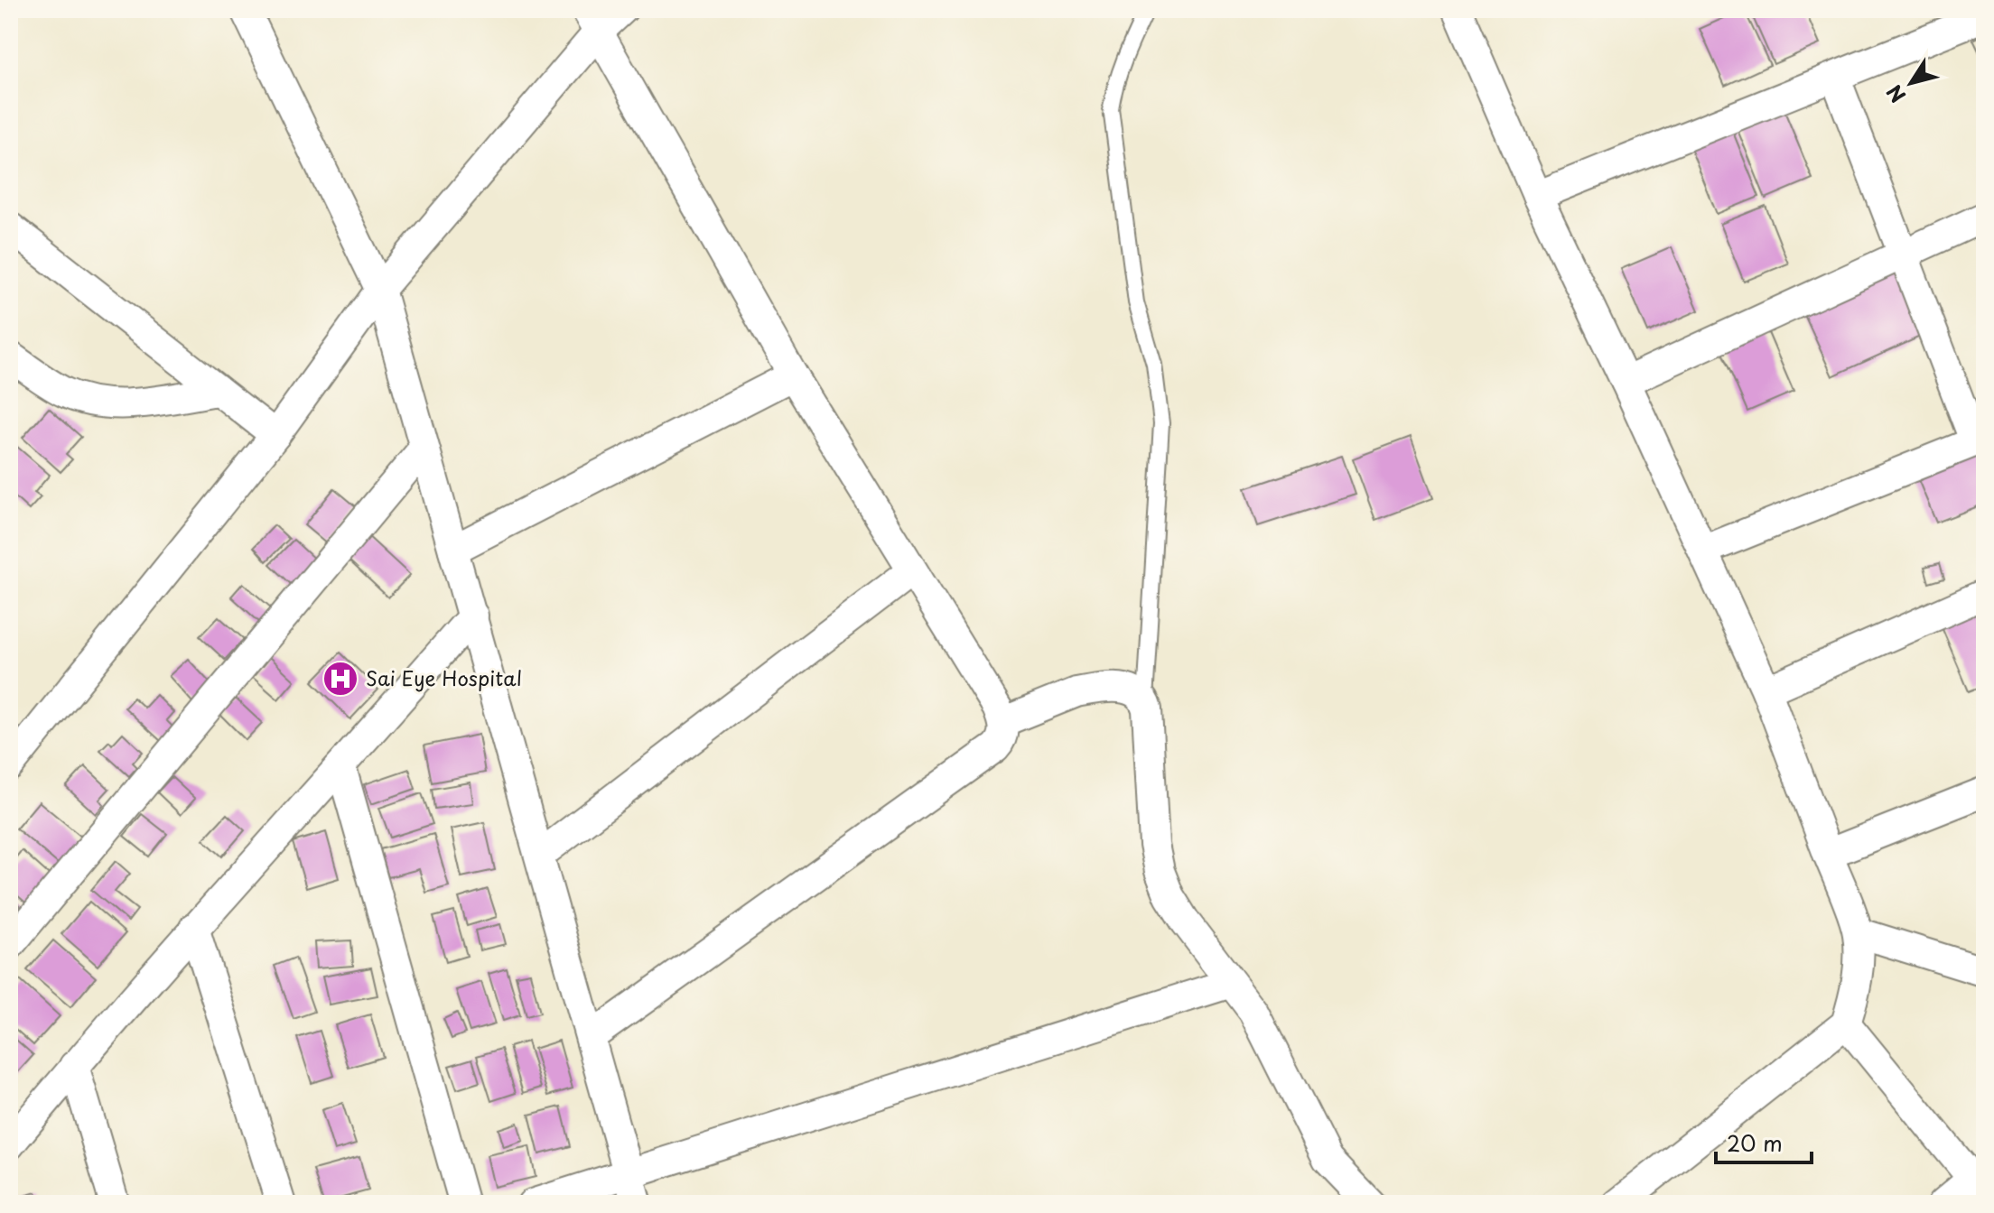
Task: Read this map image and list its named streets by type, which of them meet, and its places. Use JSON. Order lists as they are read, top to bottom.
{
  "places": {
    "hospital": ["Sai Eye Hospital"]
  },
  "scale_bar": "20 m",
  "north": "bottom left"
}
